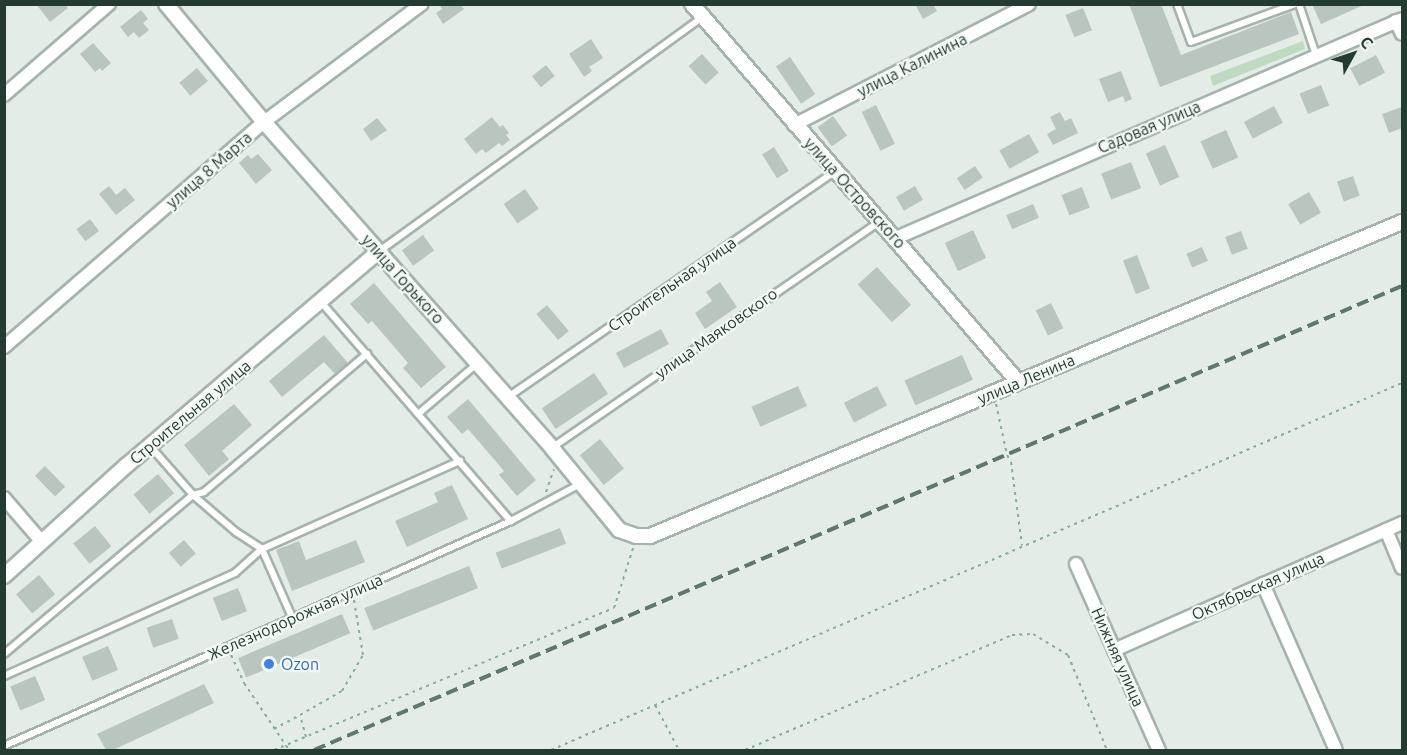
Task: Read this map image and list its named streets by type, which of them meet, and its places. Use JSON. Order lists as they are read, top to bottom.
{
  "streets": {
    "street": [
      "улица Калинина",
      "Садовая улица",
      "улица 8 Марта",
      "улица Островского",
      "улица Горького",
      "Строительная улица",
      "улица Ленина",
      "Октябрьская улица",
      "Нижняя улица"
    ],
    "lane": ["улица Маяковского", "Железнодорожная улица"]
  },
  "crossings": [
    ["улица Калинина", "улица Островского"],
    ["Садовая улица", "улица Островского"],
    ["улица 8 Марта", "улица Горького"],
    ["улица Островского", "Строительная улица"],
    ["улица Островского", "улица Маяковского"],
    ["улица Островского", "улица Ленина"],
    ["улица Горького", "Строительная улица"],
    ["улица Горького", "улица Маяковского"],
    ["улица Горького", "улица Ленина"],
    ["улица Горького", "Железнодорожная улица"],
    ["Октябрьская улица", "Нижняя улица"]
  ],
  "places": ["Ozon"],
  "north": "top right"
}
